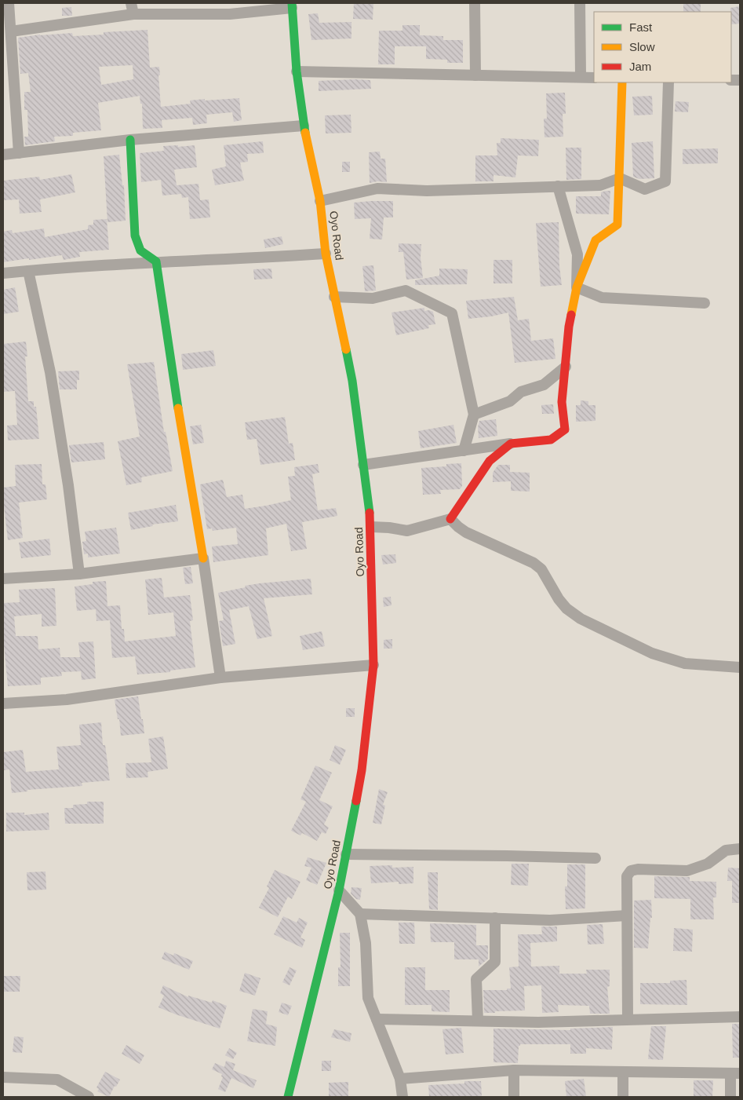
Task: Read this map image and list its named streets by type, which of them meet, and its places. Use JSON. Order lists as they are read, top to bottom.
{
  "streets": {
    "street": ["Oyo Road"]
  },
  "legend": ["Fast", "Slow", "Jam"]
}
